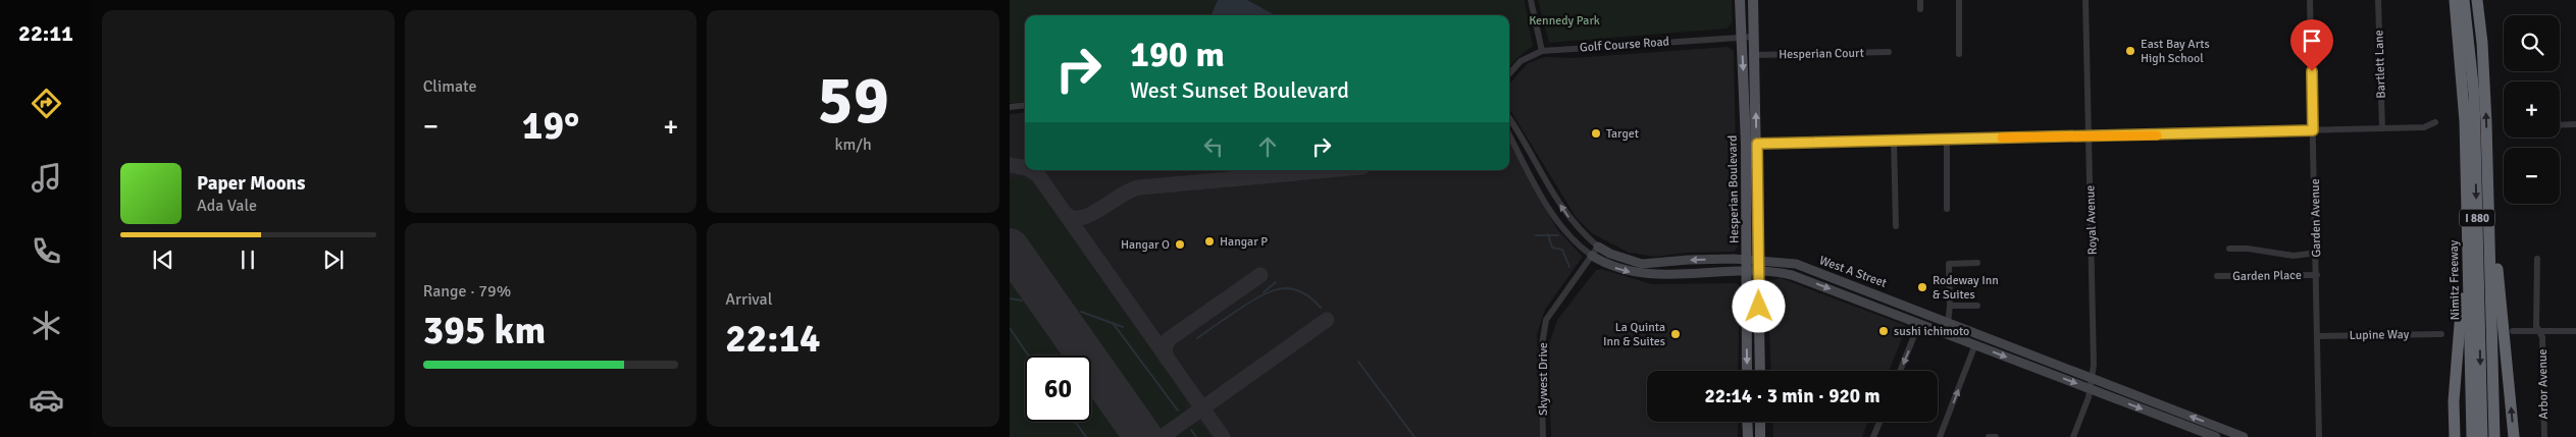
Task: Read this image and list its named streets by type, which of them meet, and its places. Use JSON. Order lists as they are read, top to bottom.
{
  "streets": {
    "highway": ["I 880", "Nimitz Freeway"],
    "main road": ["Hesperian Boulevard", "West A Street"],
    "street": [
      "Golf Course Road",
      "Hesperian Court",
      "Bartlett Lane",
      "Garden Avenue",
      "Royal Avenue",
      "Garden Place",
      "Lupine Way",
      "Skywest Drive",
      "Arbor Avenue"
    ]
  },
  "crossings": [
    ["Golf Course Road", "Hesperian Boulevard"],
    ["Hesperian Court", "Hesperian Boulevard"],
    ["Hesperian Boulevard", "West A Street"],
    ["Garden Avenue", "Garden Place"],
    ["Garden Avenue", "Lupine Way"],
    ["Royal Avenue", "West A Street"],
    ["West A Street", "Skywest Drive"]
  ],
  "parks": ["Kennedy Park"],
  "places": [
    "East Bay Arts High School",
    "Target",
    "Hangar P",
    "Hangar O",
    "Rodeway Inn & Suites",
    "sushi ichimoto",
    "La Quinta Inn & Suites"
  ],
  "page": {
    "tabs": "22:11",
    "tile": [
      "Climate",
      ["59", "km/h"],
      ["Range · 79%", "395 km"],
      ["Arrival", "22:14"]
    ],
    "map_buttons": ["+", "−"],
    "turn": ["190 m", "West Sunset Boulevard"],
    "heat": ["−", "19°", "+"],
    "song": ["Paper Moons", "Ada Vale"],
    "limit": "60",
    "trip": "22:14 · 3 min · 920 m"
  }
}
